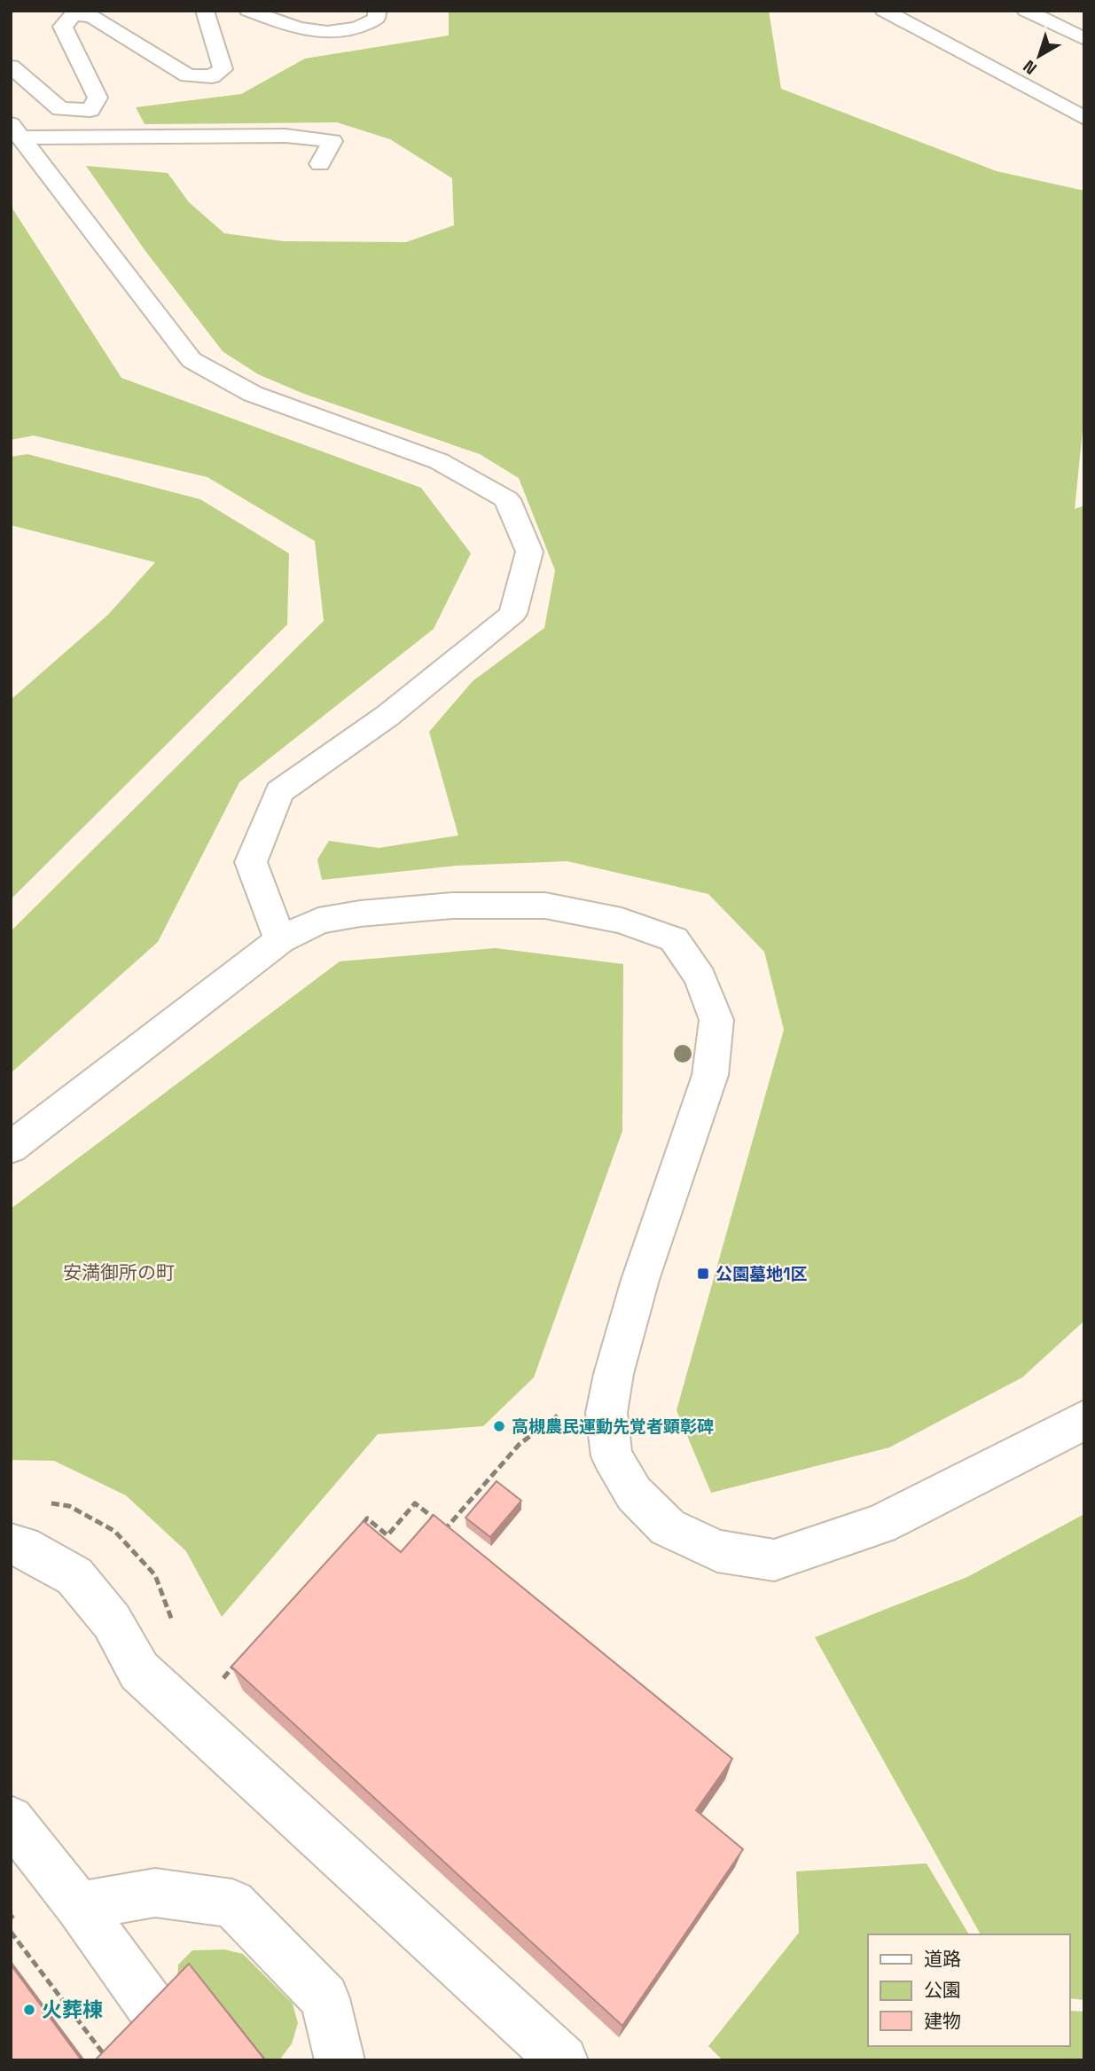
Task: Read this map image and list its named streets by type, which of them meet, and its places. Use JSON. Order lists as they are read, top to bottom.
{
  "districts": ["安満御所の町"],
  "places": {
    "transit": ["公園墓地1区"],
    "other": ["高槻農民運動先覚者顕彰碑", "火葬棟"]
  },
  "legend": ["道路", "公園", "建物"],
  "north": "bottom left"
}
